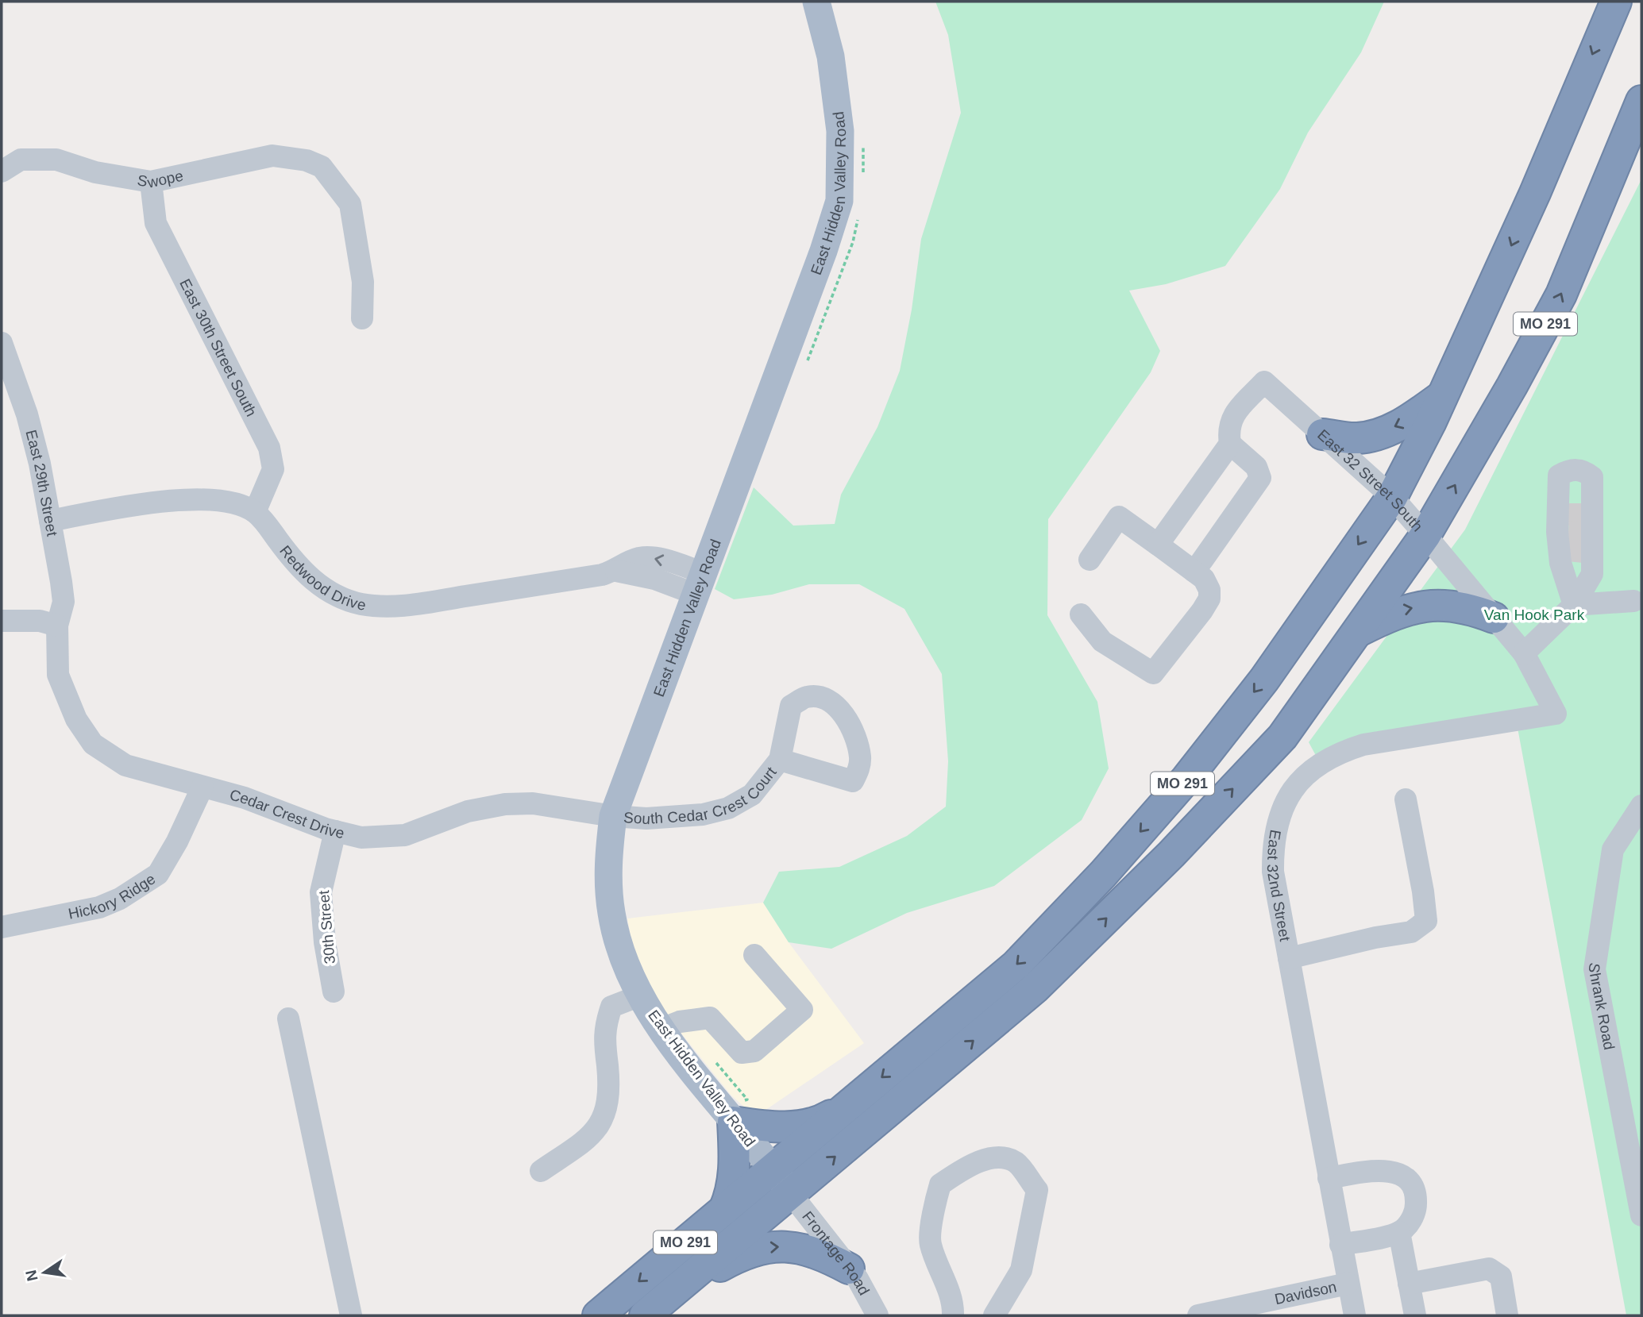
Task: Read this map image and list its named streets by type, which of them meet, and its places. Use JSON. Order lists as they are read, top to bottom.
{
  "streets": {
    "highway": ["MO 291"],
    "main road": ["East Hidden Valley Road"],
    "street": [
      "Swope",
      "East 30th Street South",
      "East 32 Street South",
      "East 29th Street",
      "Redwood Drive",
      "South Cedar Crest Court",
      "Cedar Crest Drive",
      "East 32nd Street",
      "Hickory Ridge",
      "30th Street",
      "Shrank Road",
      "Frontage Road",
      "Davidson"
    ]
  },
  "crossings": [
    ["Swope", "East 30th Street South"],
    ["East Hidden Valley Road", "MO 291"],
    ["East Hidden Valley Road", "Redwood Drive"],
    ["East Hidden Valley Road", "South Cedar Crest Court"],
    ["East Hidden Valley Road", "Cedar Crest Drive"],
    ["East Hidden Valley Road", "Frontage Road"],
    ["MO 291", "East 32 Street South"],
    ["MO 291", "Frontage Road"],
    ["East 30th Street South", "Redwood Drive"],
    ["East 32 Street South", "East 32nd Street"],
    ["East 29th Street", "Redwood Drive"],
    ["East 29th Street", "Cedar Crest Drive"],
    ["South Cedar Crest Court", "Cedar Crest Drive"],
    ["Cedar Crest Drive", "Hickory Ridge"],
    ["Cedar Crest Drive", "30th Street"],
    ["East 32nd Street", "Davidson"]
  ],
  "parks": ["Van Hook Park"],
  "north": "left"
}
